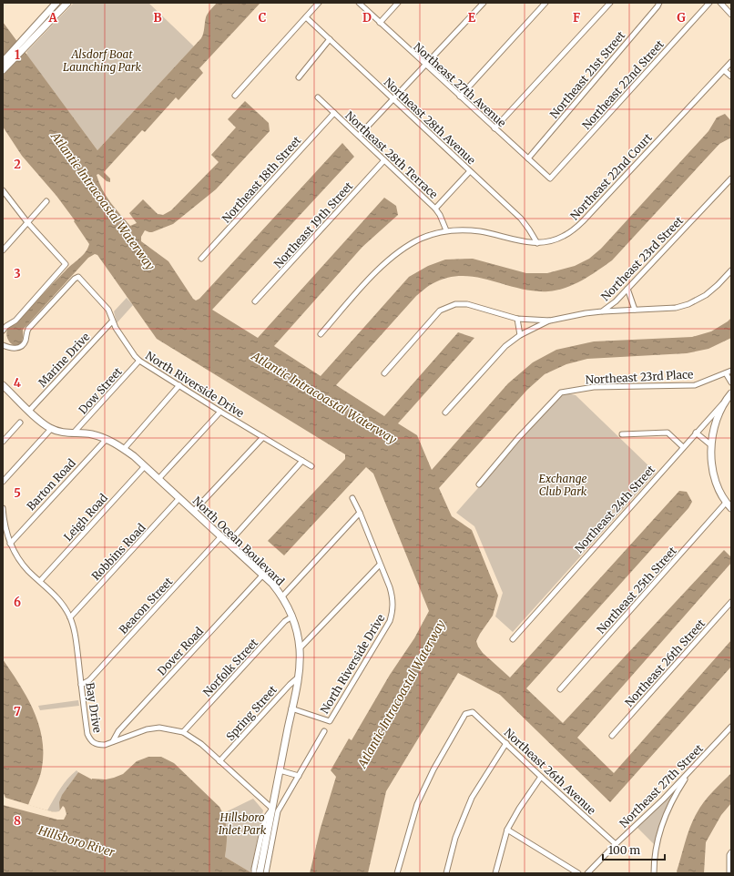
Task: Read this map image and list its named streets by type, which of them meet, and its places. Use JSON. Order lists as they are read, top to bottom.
{
  "streets": {
    "main road": ["North Ocean Boulevard"],
    "street": [
      "Northeast 21st Street",
      "Northeast 27th Avenue",
      "Northeast 22nd Street",
      "Northeast 28th Avenue",
      "Northeast 28th Terrace",
      "Northeast 22nd Court",
      "Northeast 18th Street",
      "Northeast 19th Street",
      "Northeast 23rd Street",
      "Marine Drive",
      "Northeast 23rd Place",
      "North Riverside Drive",
      "Dow Street",
      "Barton Road",
      "Northeast 24th Street",
      "Leigh Road",
      "Robbins Road",
      "Northeast 25th Street",
      "Beacon Street",
      "Dover Road",
      "Northeast 26th Street",
      "Norfolk Street",
      "Bay Drive",
      "Spring Street",
      "Northeast 26th Avenue",
      "Northeast 27th Street"
    ]
  },
  "crossings": [
    ["Northeast 21st Street", "Northeast 27th Avenue"],
    ["Northeast 27th Avenue", "Northeast 22nd Street"],
    ["Northeast 28th Avenue", "Northeast 22nd Court"],
    ["Northeast 28th Terrace", "Northeast 22nd Court"],
    ["Northeast 28th Terrace", "Northeast 18th Street"],
    ["Northeast 28th Terrace", "Northeast 19th Street"],
    ["Marine Drive", "North Riverside Drive"],
    ["Marine Drive", "North Ocean Boulevard"],
    ["North Riverside Drive", "Dow Street"],
    ["North Riverside Drive", "North Ocean Boulevard"],
    ["Dow Street", "North Ocean Boulevard"],
    ["Barton Road", "North Ocean Boulevard"],
    ["Barton Road", "Bay Drive"],
    ["Leigh Road", "North Ocean Boulevard"],
    ["Leigh Road", "Bay Drive"],
    ["North Ocean Boulevard", "Robbins Road"],
    ["North Ocean Boulevard", "Beacon Street"],
    ["North Ocean Boulevard", "Dover Road"],
    ["North Ocean Boulevard", "Norfolk Street"],
    ["North Ocean Boulevard", "Bay Drive"],
    ["North Ocean Boulevard", "Spring Street"],
    ["Robbins Road", "Bay Drive"],
    ["Beacon Street", "Bay Drive"],
    ["Dover Road", "Bay Drive"],
    ["Norfolk Street", "Bay Drive"],
    ["Bay Drive", "Spring Street"],
    ["Northeast 26th Avenue", "Northeast 27th Street"]
  ],
  "water": ["Atlantic Intracoastal Waterway", "Hillsboro River"],
  "parks": ["Alsdorf Boat Launching Park", "Exchange Club Park", "Hillsboro Inlet Park"],
  "scale_bar": "100 m",
  "grid": {
    "columns": [
      "A",
      "B",
      "C",
      "D",
      "E",
      "F",
      "G"
    ],
    "rows": [
      "1",
      "2",
      "3",
      "4",
      "5",
      "6",
      "7",
      "8"
    ]
  }
}
